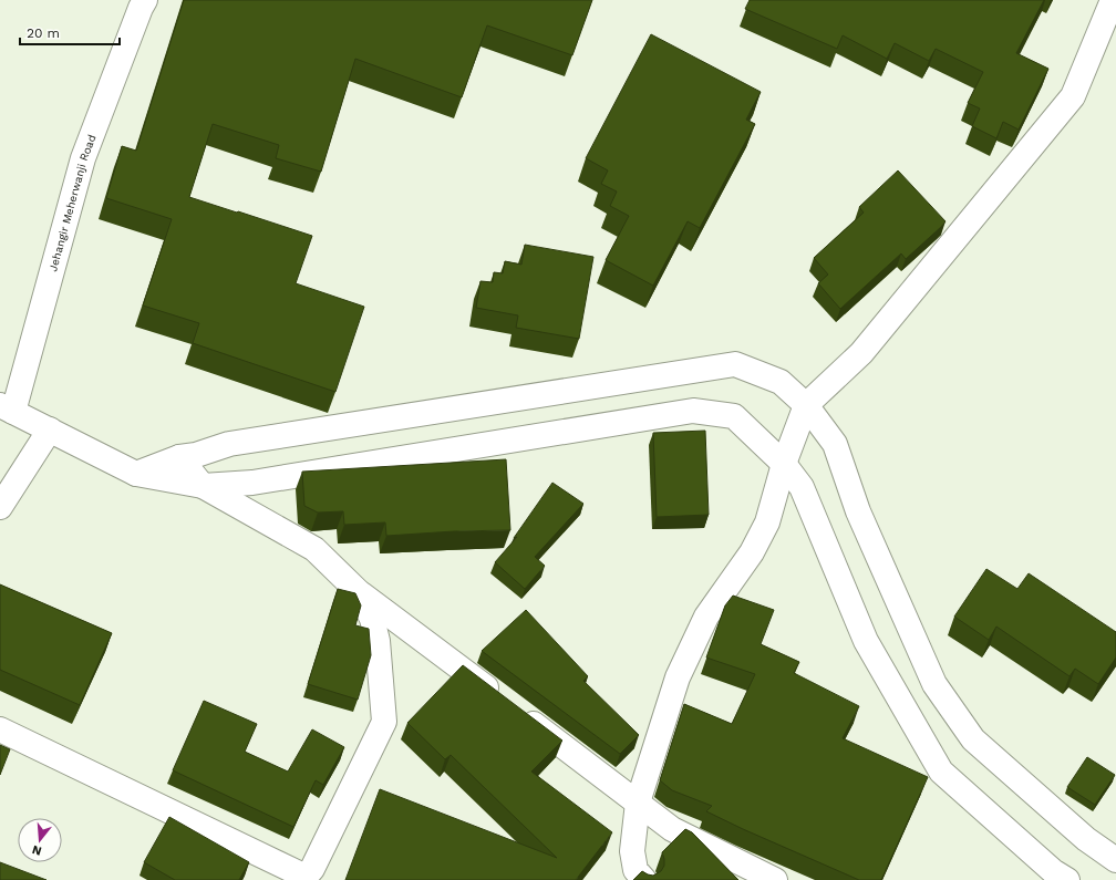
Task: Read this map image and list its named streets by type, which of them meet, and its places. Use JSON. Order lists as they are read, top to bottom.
{
  "streets": {
    "street": ["Jehangir Meherwanji Road"]
  },
  "scale_bar": "20 m",
  "north": "bottom"
}
